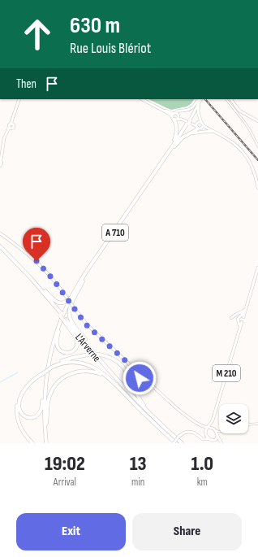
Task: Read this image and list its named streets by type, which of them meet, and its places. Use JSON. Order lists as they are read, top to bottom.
{
  "streets": {
    "highway": ["A 710", "L'Arverne"],
    "main road": ["M 210"]
  },
  "page": {
    "turn": ["630 m", "Rue Louis Blériot"],
    "then": "Then",
    "eta": [
      "19:02",
      "Arrival",
      "13",
      "min",
      "1.0",
      "km"
    ],
    "buttons": ["Exit", "Share"]
  }
}
